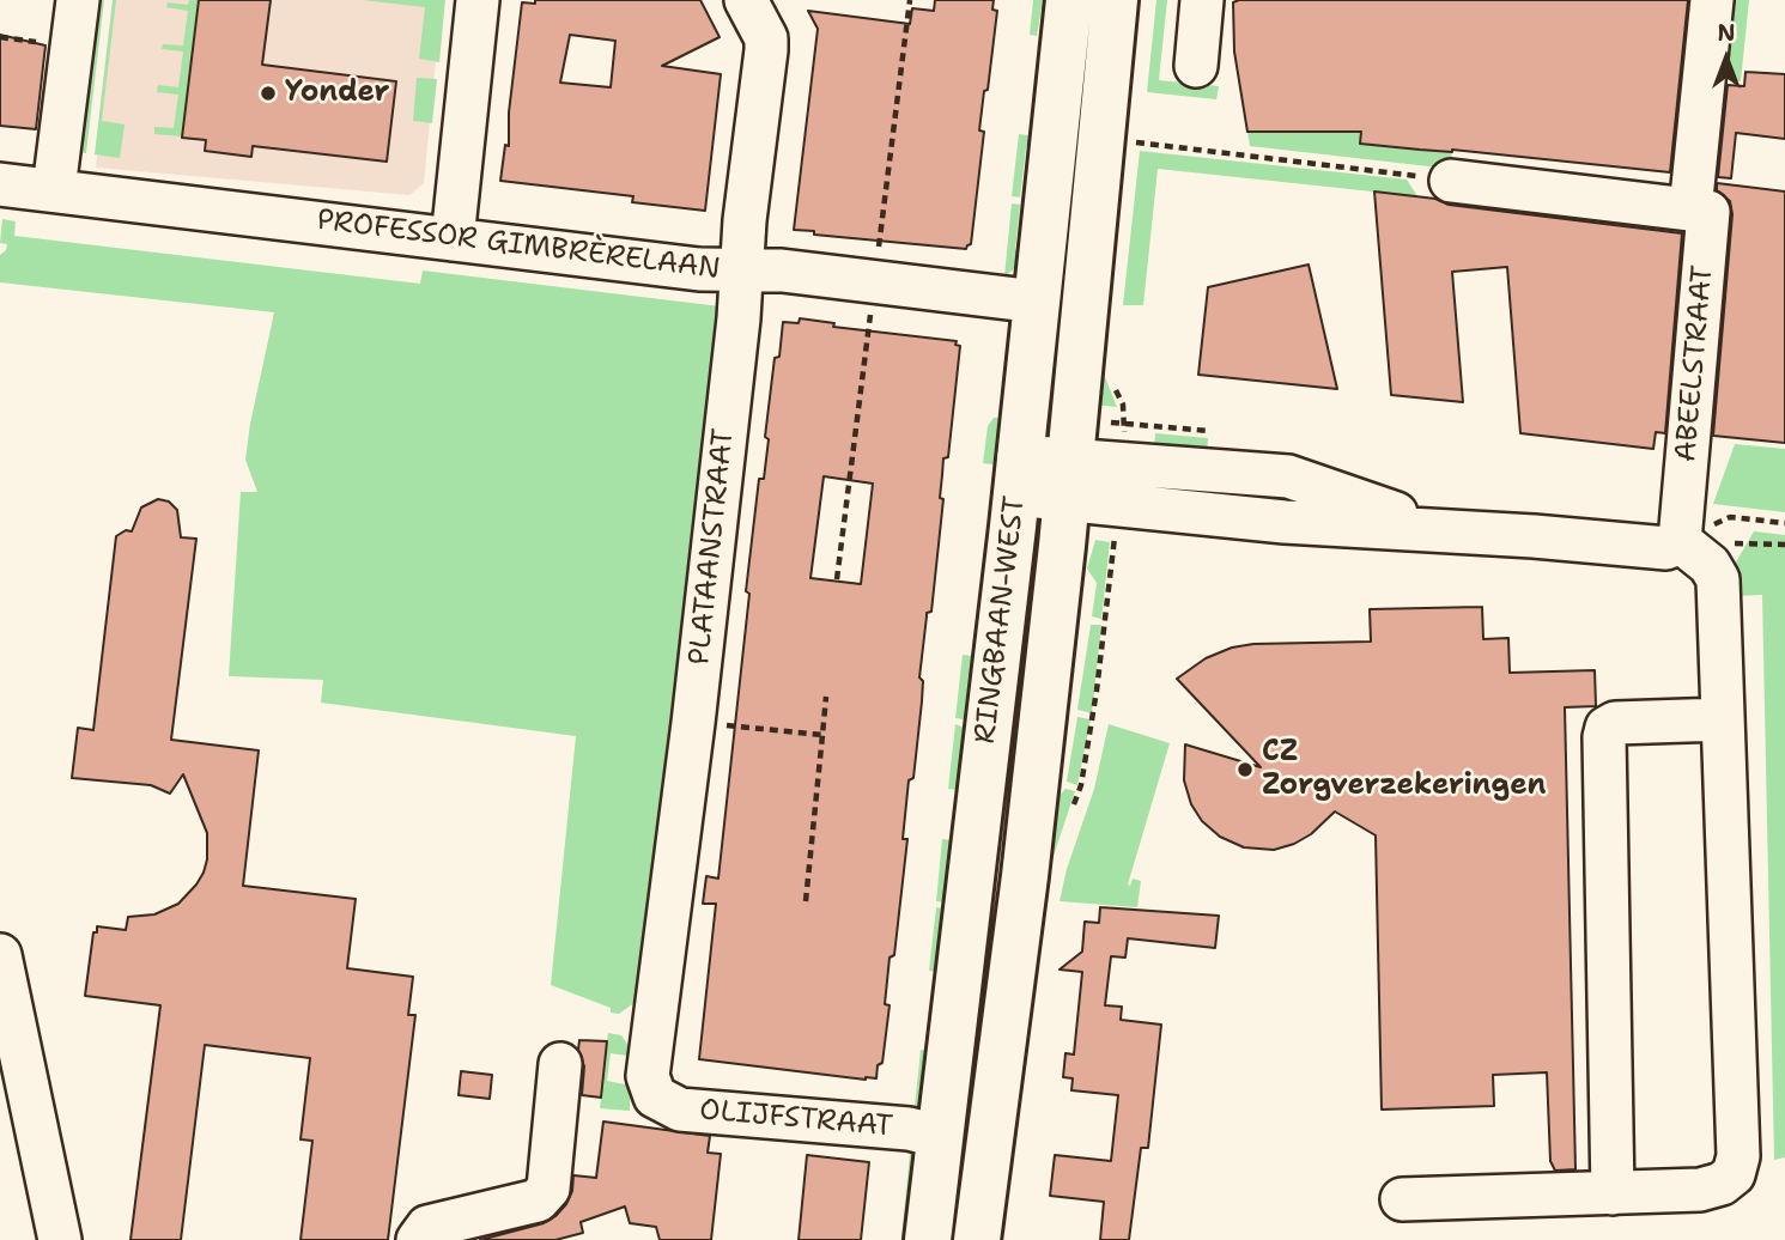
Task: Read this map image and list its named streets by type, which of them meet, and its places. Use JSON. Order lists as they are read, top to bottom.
{
  "streets": {
    "main road": ["RINGBAAN-WEST"],
    "street": [
      "PROFESSOR GIMBRÈRELAAN",
      "ABEELSTRAAT",
      "PLATAANSTRAAT",
      "OLIJFSTRAAT"
    ]
  },
  "crossings": [
    ["PROFESSOR GIMBRÈRELAAN", "PLATAANSTRAAT"],
    ["PROFESSOR GIMBRÈRELAAN", "RINGBAAN-WEST"],
    ["PLATAANSTRAAT", "OLIJFSTRAAT"],
    ["RINGBAAN-WEST", "OLIJFSTRAAT"]
  ],
  "places": ["Yonder", "CZ Zorgverzekeringen"],
  "north": "top"
}
